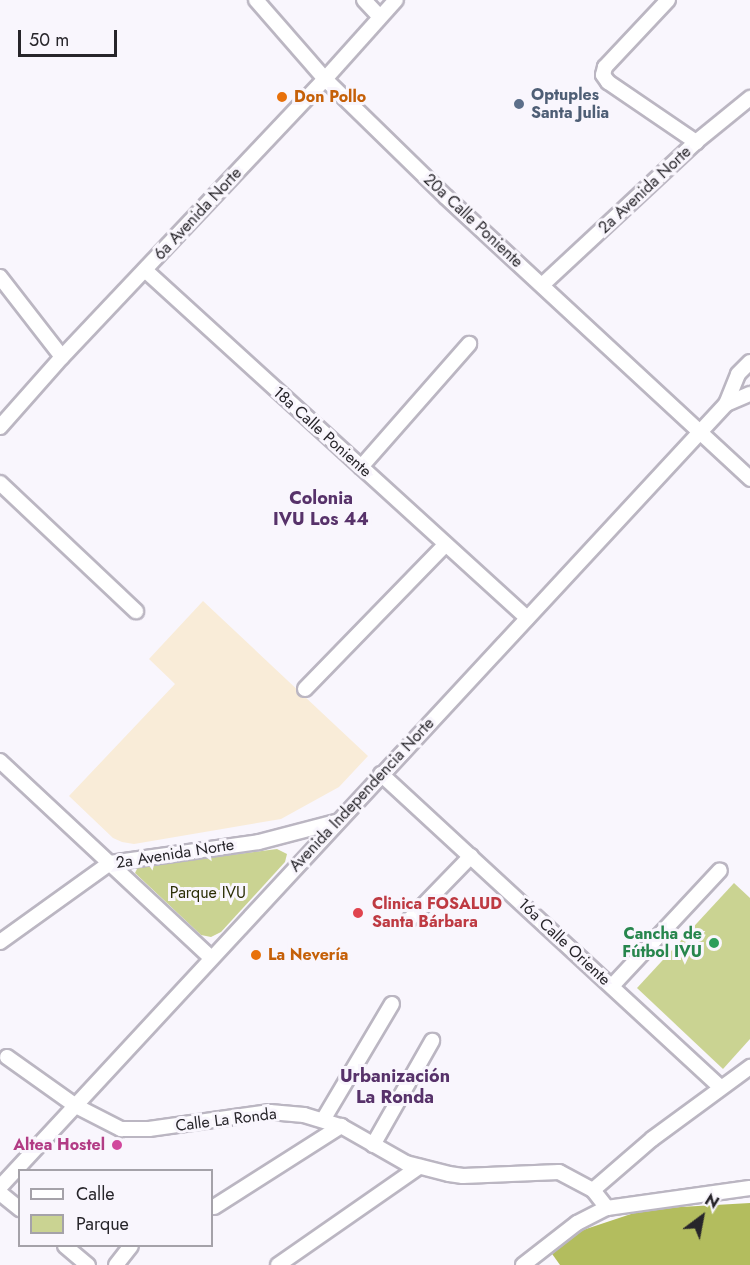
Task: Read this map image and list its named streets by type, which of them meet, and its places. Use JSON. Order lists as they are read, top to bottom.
{
  "streets": {
    "street": [
      "2a Avenida Norte",
      "6a Avenida Norte",
      "20a Calle Poniente",
      "18a Calle Poniente",
      "Avenida Independencia Norte",
      "16a Calle Oriente",
      "Calle La Ronda"
    ]
  },
  "crossings": [
    ["2a Avenida Norte", "20a Calle Poniente"],
    ["2a Avenida Norte", "Avenida Independencia Norte"],
    ["6a Avenida Norte", "20a Calle Poniente"],
    ["6a Avenida Norte", "18a Calle Poniente"],
    ["20a Calle Poniente", "Avenida Independencia Norte"],
    ["18a Calle Poniente", "Avenida Independencia Norte"],
    ["Avenida Independencia Norte", "16a Calle Oriente"],
    ["Avenida Independencia Norte", "Calle La Ronda"]
  ],
  "districts": ["Colonia IVU Los 44", "Urbanización La Ronda"],
  "parks": ["Parque IVU"],
  "places": [
    "Don Pollo",
    "Optuples Santa Julia",
    "Clinica FOSALUD Santa Bárbara",
    "Cancha de Fútbol IVU",
    "La Nevería",
    "Altea Hostel"
  ],
  "legend": ["Calle", "Parque"],
  "scale_bar": "50 m",
  "north": "top right"
}
